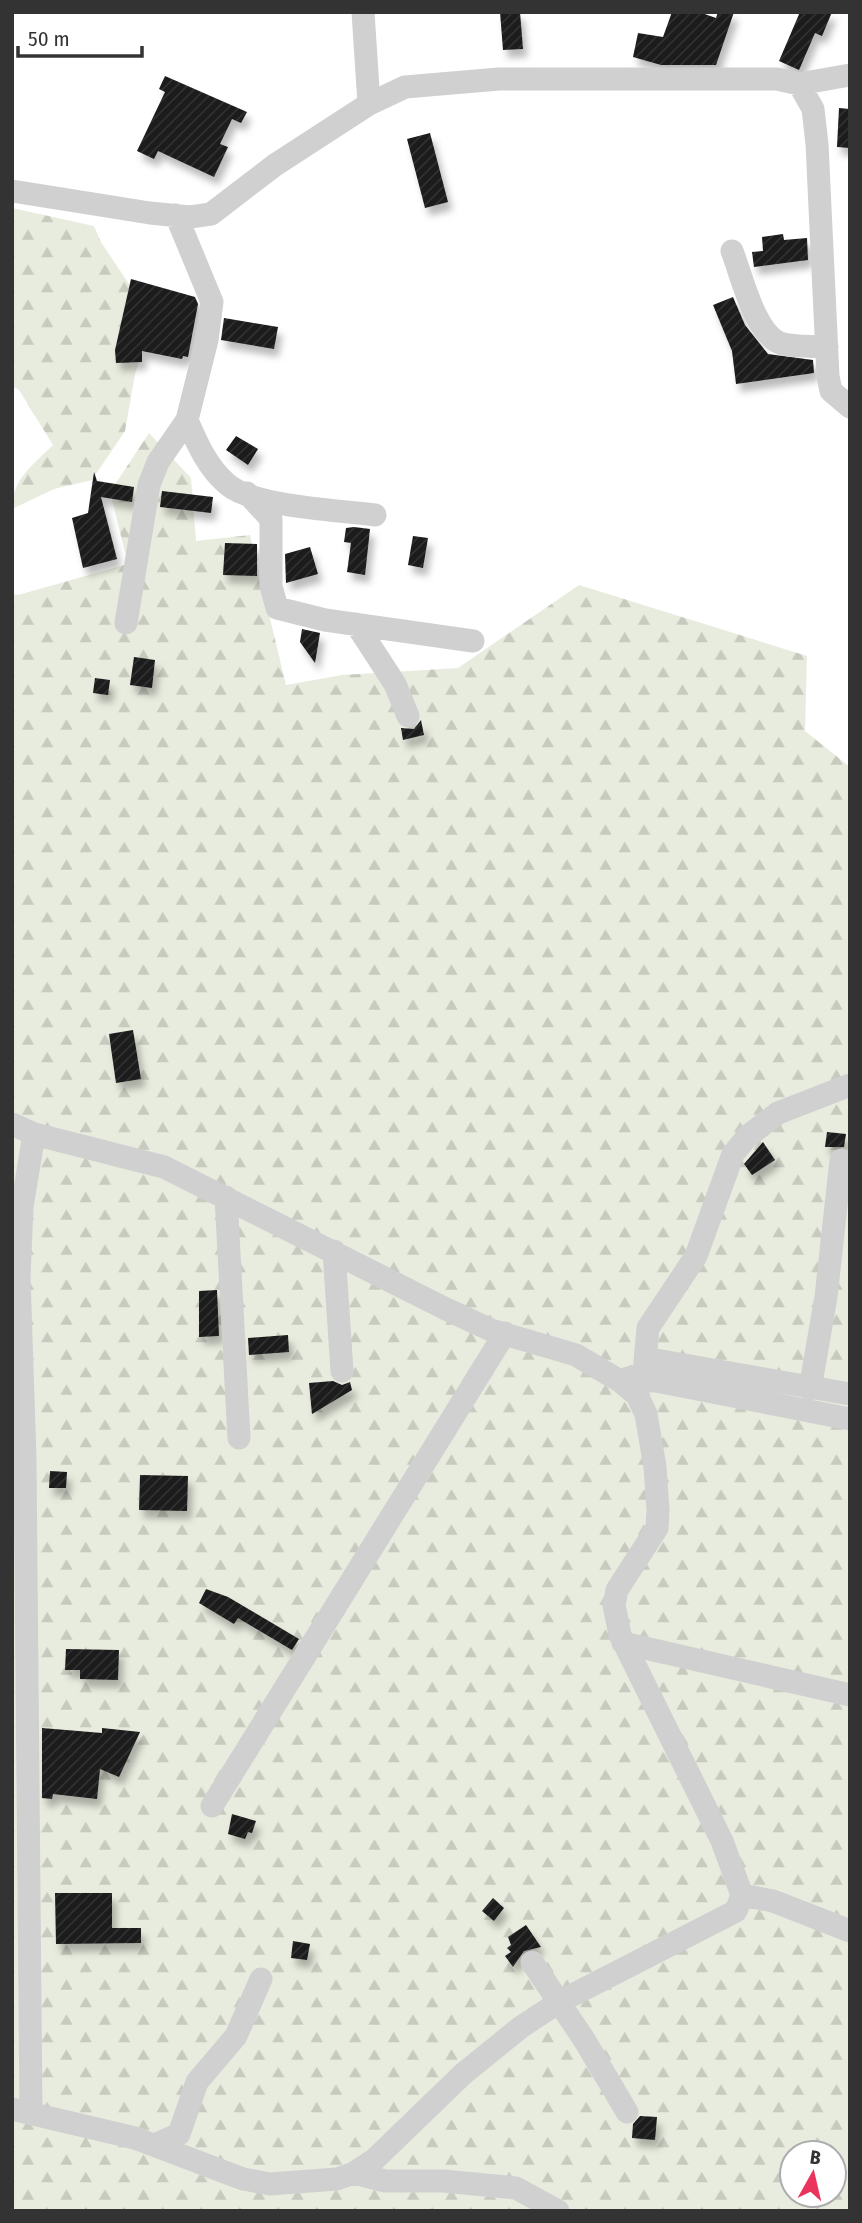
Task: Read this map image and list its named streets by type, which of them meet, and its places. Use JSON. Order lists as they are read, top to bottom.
{
  "scale_bar": "50 m",
  "north": "top"
}
